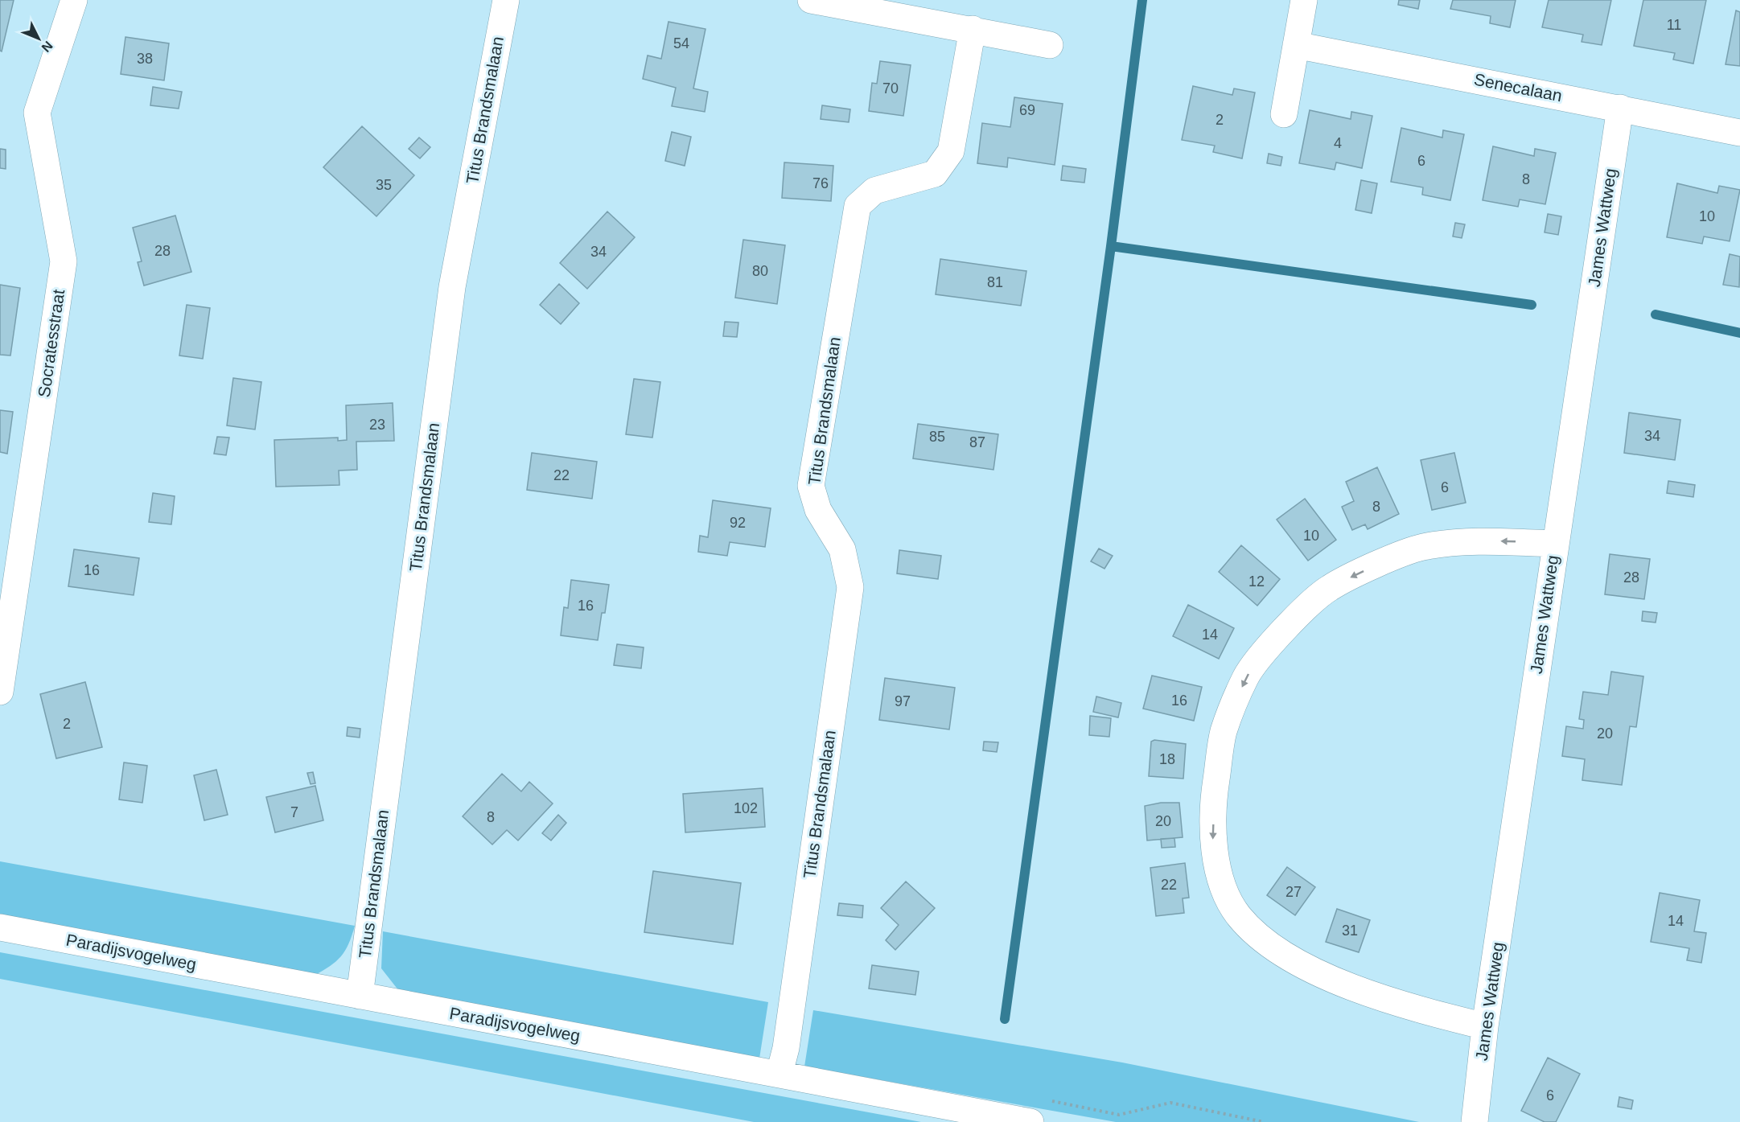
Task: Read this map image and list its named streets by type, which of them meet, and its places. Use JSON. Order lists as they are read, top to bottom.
{
  "streets": {
    "street": [
      "Senecalaan",
      "Titus Brandsmalaan",
      "James Wattweg",
      "Socratesstraat",
      "Paradijsvogelweg"
    ]
  },
  "crossings": [
    ["Senecalaan", "James Wattweg"],
    ["Titus Brandsmalaan", "Paradijsvogelweg"]
  ],
  "house_numbers": [
    "11",
    "54",
    "38",
    "70",
    "69",
    "2",
    "4",
    "6",
    "8",
    "76",
    "35",
    "10",
    "28",
    "34",
    "80",
    "81",
    "23",
    "34",
    "85",
    "87",
    "22",
    "6",
    "8",
    "92",
    "10",
    "16",
    "28",
    "12",
    "16",
    "14",
    "16",
    "97",
    "2",
    "20",
    "18",
    "102",
    "7",
    "8",
    "20",
    "22",
    "27",
    "14",
    "31",
    "6"
  ],
  "north": "bottom right"
}
